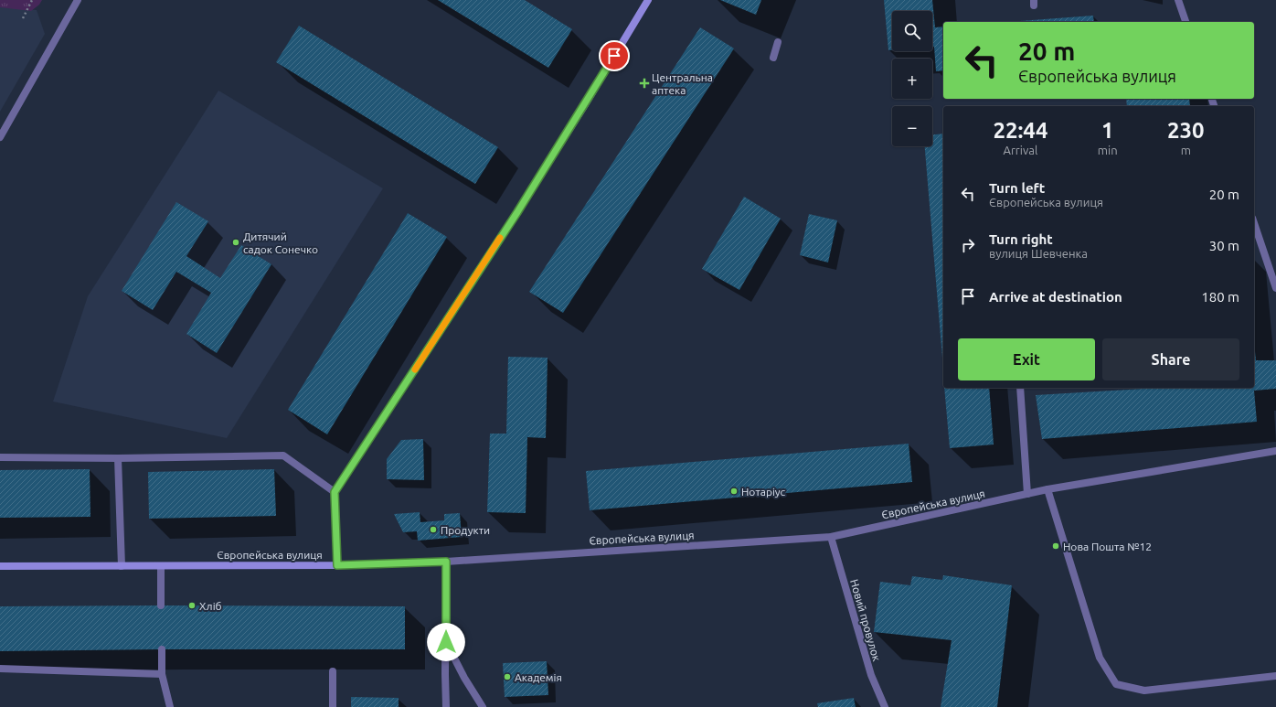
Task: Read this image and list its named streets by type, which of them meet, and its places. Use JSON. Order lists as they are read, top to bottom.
{
  "streets": {
    "main road": ["Європейська вулиця"],
    "street": ["Новий провулок"]
  },
  "crossings": [
    ["Європейська вулиця", "Новий провулок"]
  ],
  "places": {
    "health": ["Центральна аптека"],
    "other": [
      "Дитячий садок Сонечко",
      "Нотаріус",
      "Продукти",
      "Нова Пошта №12",
      "Хліб",
      "Академія"
    ]
  },
  "page": {
    "map_buttons": ["+", "−"],
    "turn": ["20 m", "Європейська вулиця"],
    "eta": [
      "22:44",
      "Arrival",
      "1",
      "min",
      "230",
      "m"
    ],
    "list": [
      {
        "name": "Turn left",
        "note": "Європейська вулиця",
        "value": "20 m"
      },
      {
        "name": "Turn right",
        "note": "вулиця Шевченка",
        "value": "30 m"
      },
      {
        "name": "Arrive at destination",
        "value": "180 m"
      }
    ],
    "buttons": ["Exit", "Share"]
  }
}
